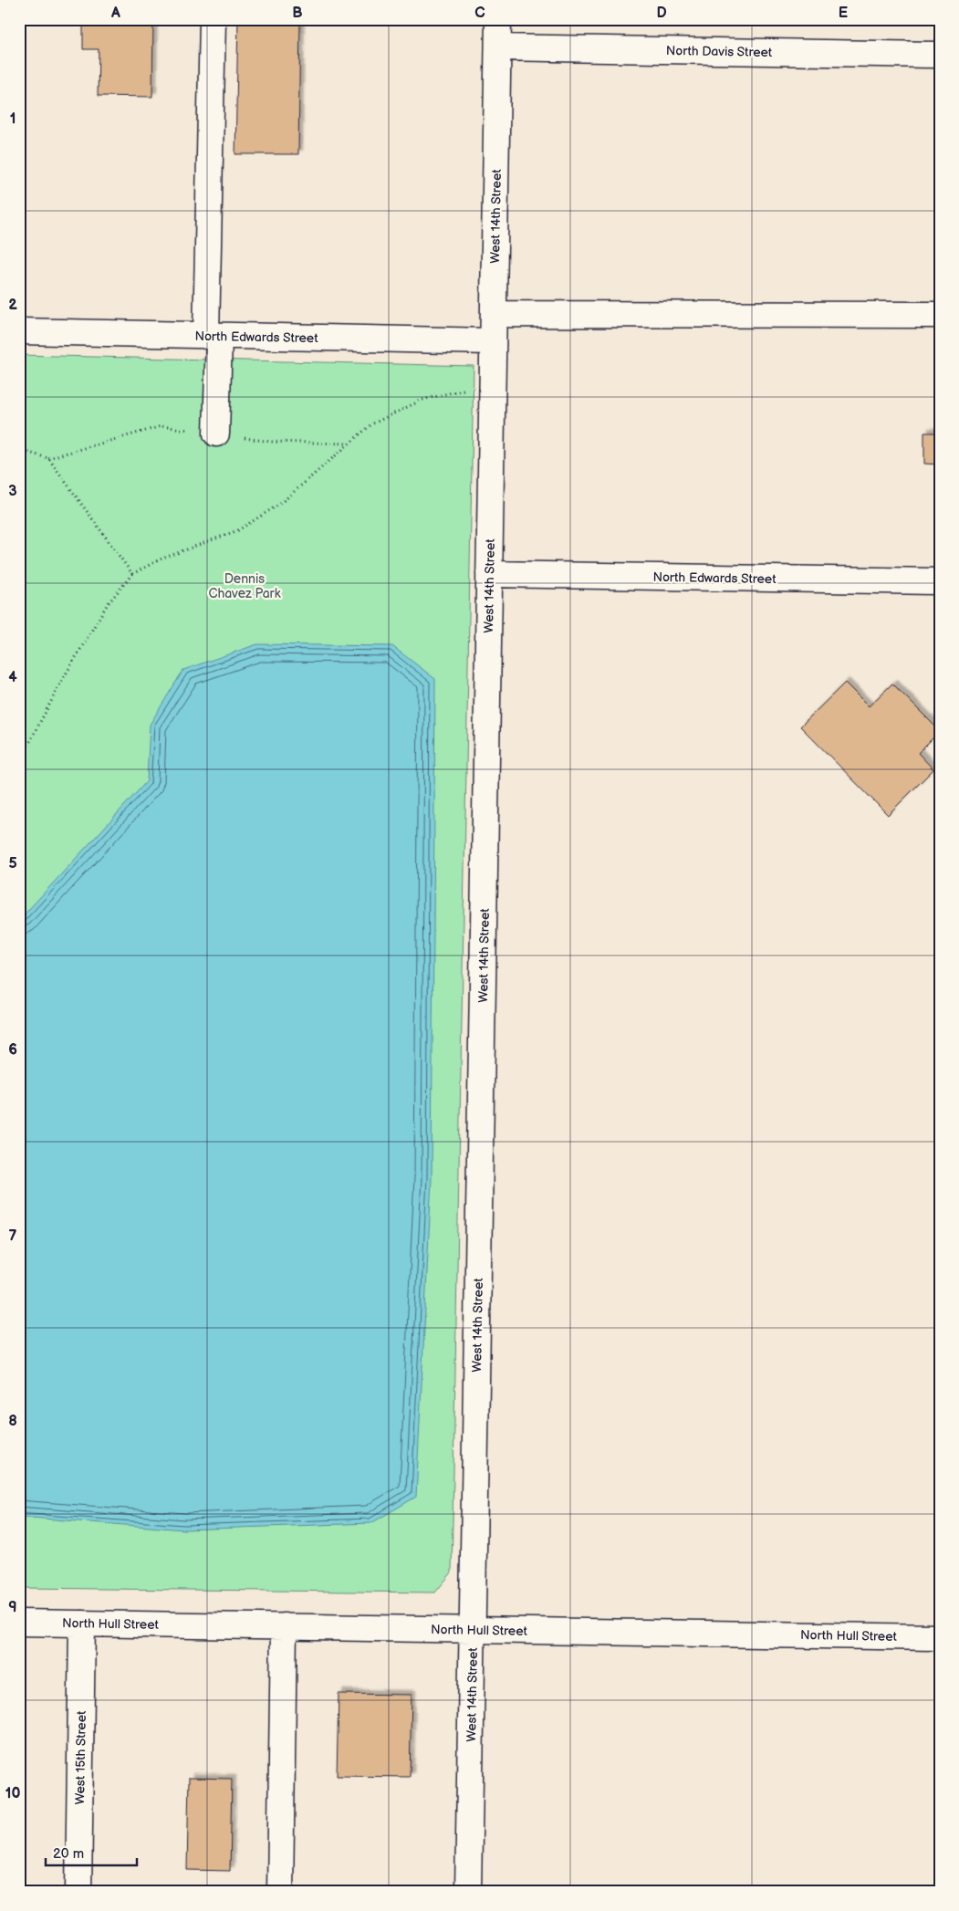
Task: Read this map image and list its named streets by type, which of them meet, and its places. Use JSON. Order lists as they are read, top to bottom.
{
  "streets": {
    "street": [
      "North Davis Street",
      "West 14th Street",
      "North Edwards Street",
      "North Hull Street",
      "West 15th Street"
    ]
  },
  "crossings": [
    ["North Davis Street", "West 14th Street"],
    ["West 14th Street", "North Edwards Street"],
    ["West 14th Street", "North Hull Street"],
    ["North Hull Street", "West 15th Street"]
  ],
  "parks": ["Dennis Chavez Park"],
  "scale_bar": "20 m",
  "grid": {
    "columns": [
      "A",
      "B",
      "C",
      "D",
      "E"
    ],
    "rows": [
      "1",
      "2",
      "3",
      "4",
      "5",
      "6",
      "7",
      "8",
      "9",
      "10"
    ]
  }
}
